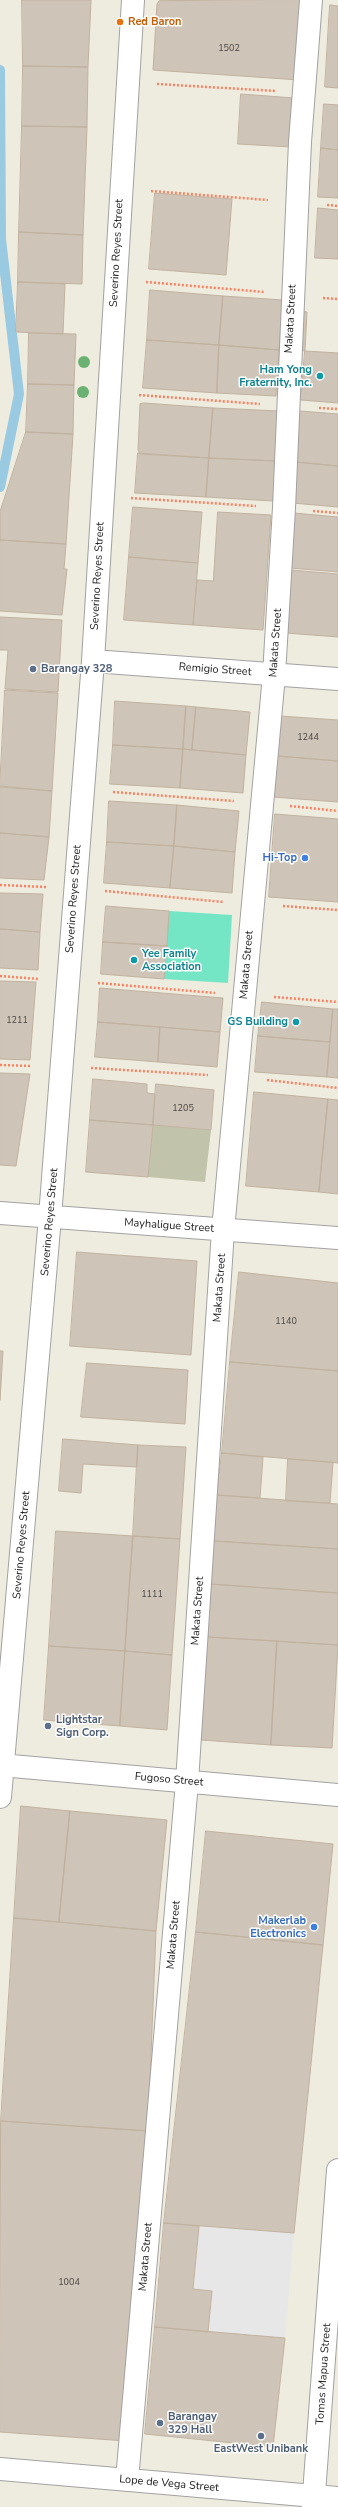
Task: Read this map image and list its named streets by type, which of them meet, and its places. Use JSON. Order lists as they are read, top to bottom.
{
  "streets": {
    "street": [
      "Severino Reyes Street",
      "Makata Street",
      "Remigio Street",
      "Mayhaligue Street",
      "Fugoso Street",
      "Tomas Mapua Street",
      "Lope de Vega Street"
    ]
  },
  "crossings": [
    ["Severino Reyes Street", "Remigio Street"],
    ["Severino Reyes Street", "Mayhaligue Street"],
    ["Severino Reyes Street", "Fugoso Street"],
    ["Makata Street", "Remigio Street"],
    ["Makata Street", "Mayhaligue Street"],
    ["Makata Street", "Fugoso Street"],
    ["Makata Street", "Lope de Vega Street"],
    ["Tomas Mapua Street", "Lope de Vega Street"]
  ],
  "places": [
    "Red Baron",
    "Ham Yong Fraternity, Inc.",
    "Barangay 328",
    "Hi-Top",
    "Yee Family Association",
    "GS Building",
    "Lightstar Sign Corp.",
    "Makerlab Electronics",
    "Barangay 329 Hall",
    "EastWest Unibank"
  ],
  "house_numbers": [
    "1502",
    "1244",
    "1211",
    "1205",
    "1140",
    "1111",
    "1004"
  ]
}
